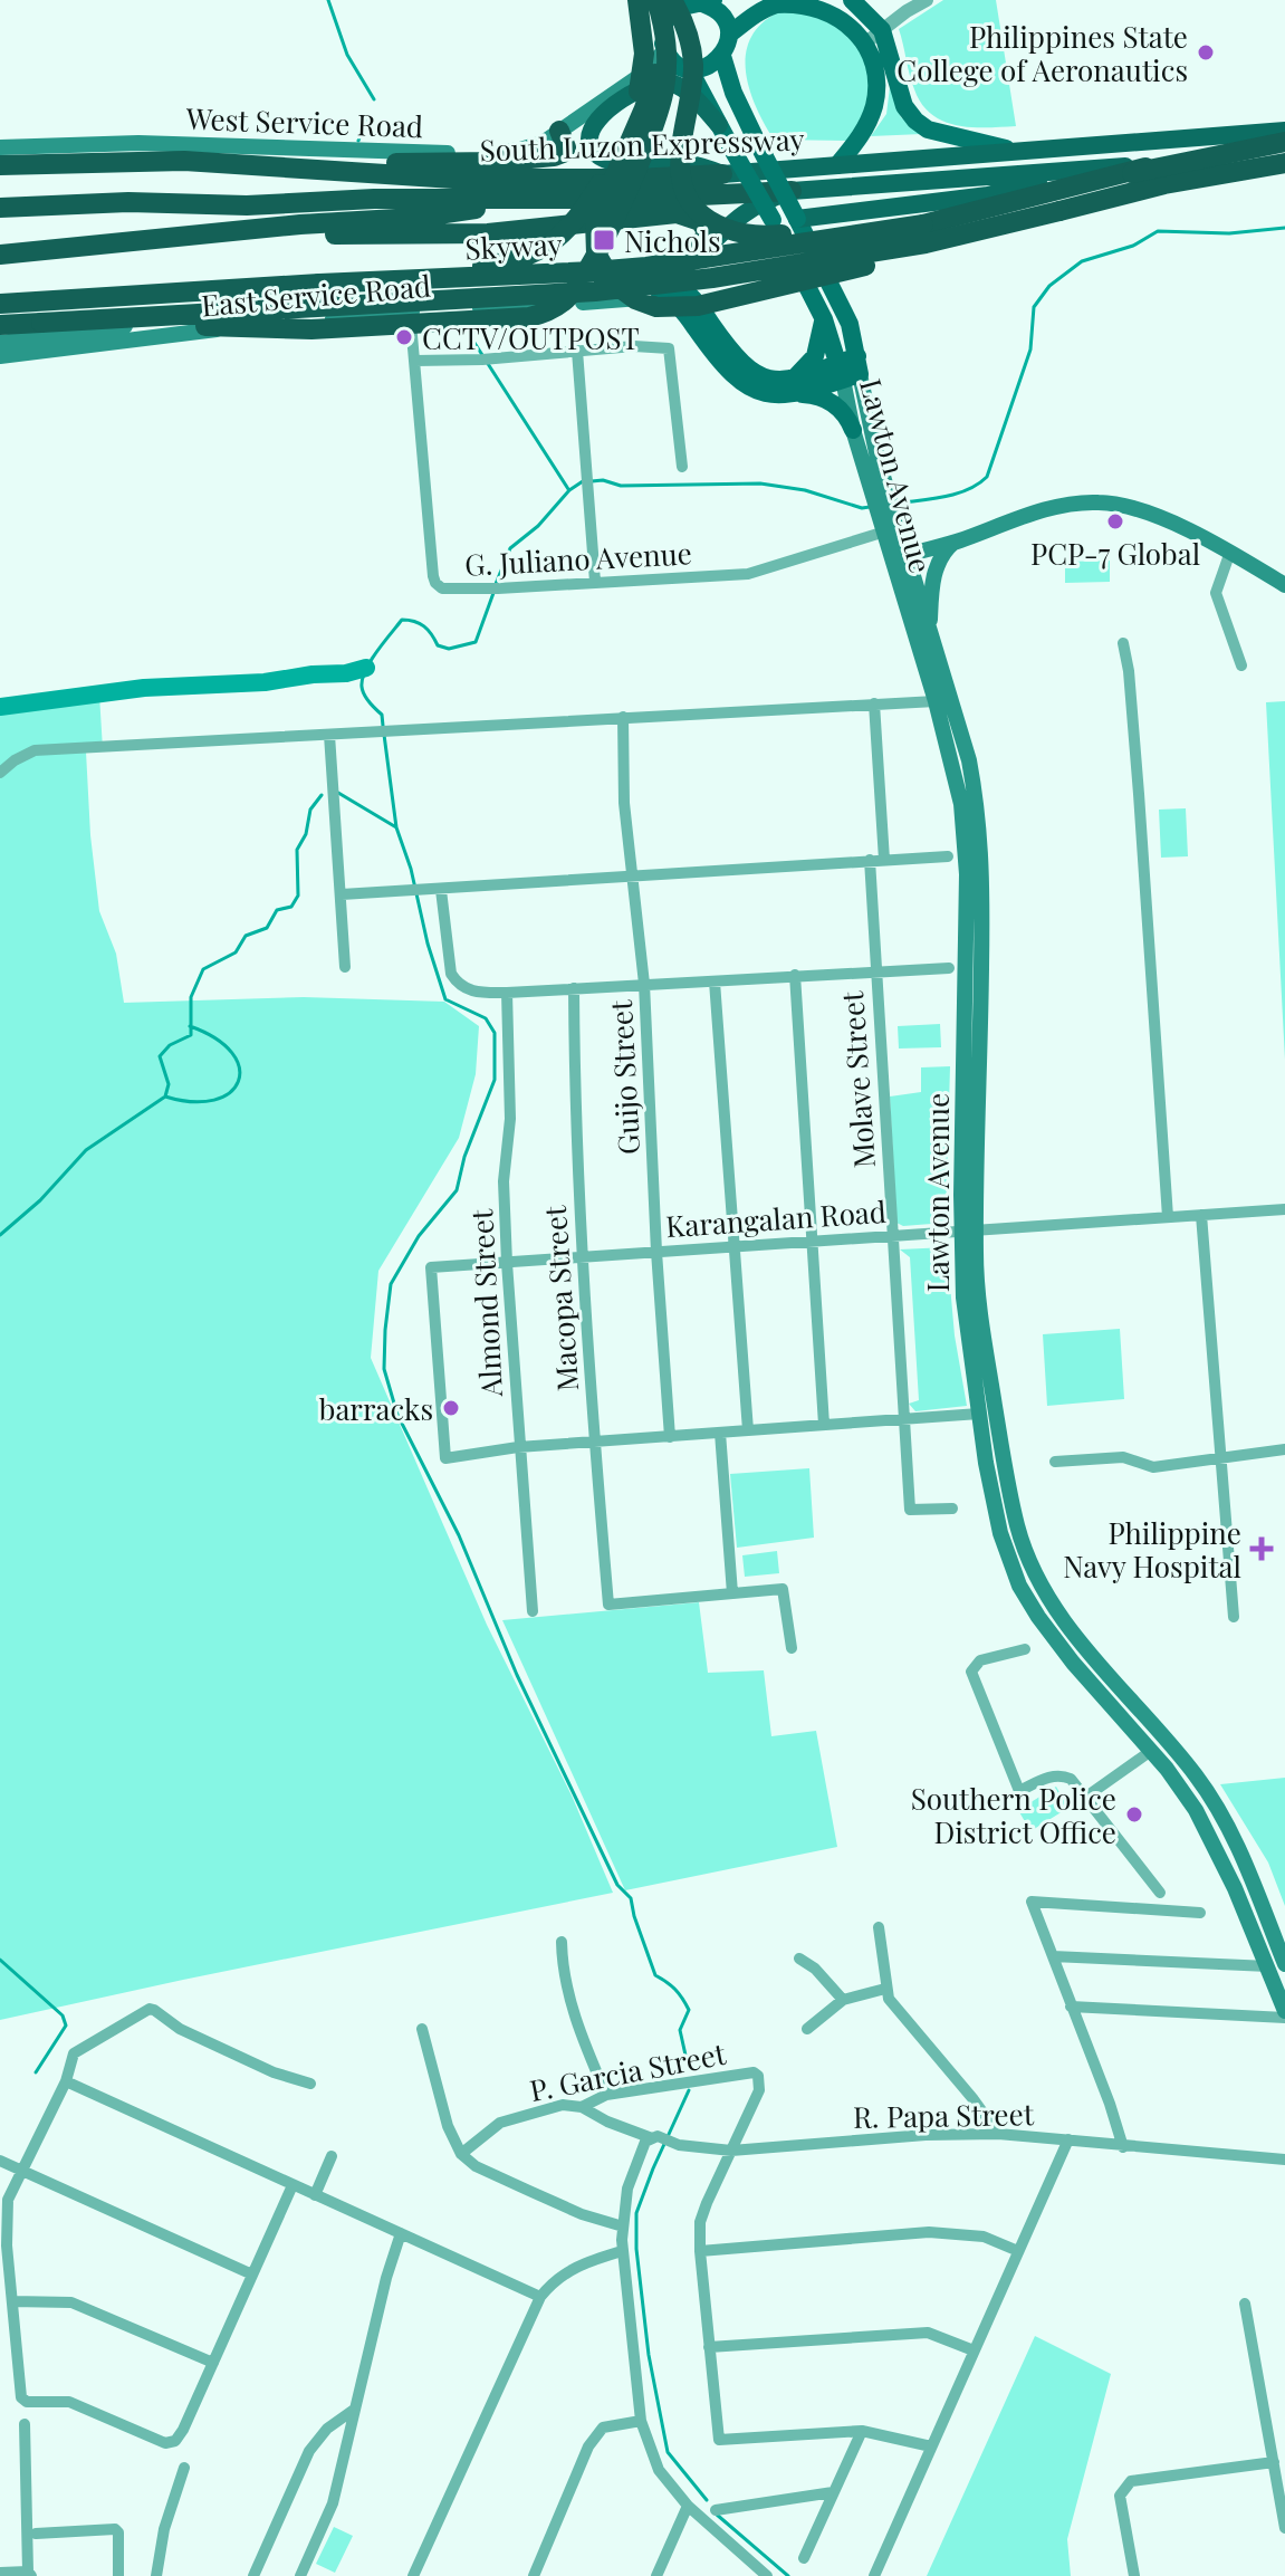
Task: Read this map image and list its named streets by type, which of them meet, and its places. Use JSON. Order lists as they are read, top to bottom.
{
  "streets": {
    "highway": ["South Luzon Expressway", "Skyway"],
    "main road": ["West Service Road", "East Service Road", "Lawton Avenue"],
    "street": [
      "G. Juliano Avenue",
      "Guijo Street",
      "Molave Street",
      "Karangalan Road",
      "Macopa Street",
      "Almond Street",
      "P. Garcia Street",
      "R. Papa Street"
    ]
  },
  "crossings": [
    ["West Service Road", "Lawton Avenue"],
    ["South Luzon Expressway", "Skyway"],
    ["East Service Road", "G. Juliano Avenue"],
    ["Lawton Avenue", "G. Juliano Avenue"],
    ["Lawton Avenue", "Karangalan Road"],
    ["Guijo Street", "Karangalan Road"],
    ["Molave Street", "Karangalan Road"],
    ["Karangalan Road", "Macopa Street"],
    ["Karangalan Road", "Almond Street"],
    ["P. Garcia Street", "R. Papa Street"]
  ],
  "places": {
    "other": [
      "Philippines State College of Aeronautics",
      "CCTV/OUTPOST",
      "PCP-7 Global",
      "barracks",
      "Southern Police District Office"
    ],
    "transit": ["Nichols"],
    "health": ["Philippine Navy Hospital"]
  }
}
